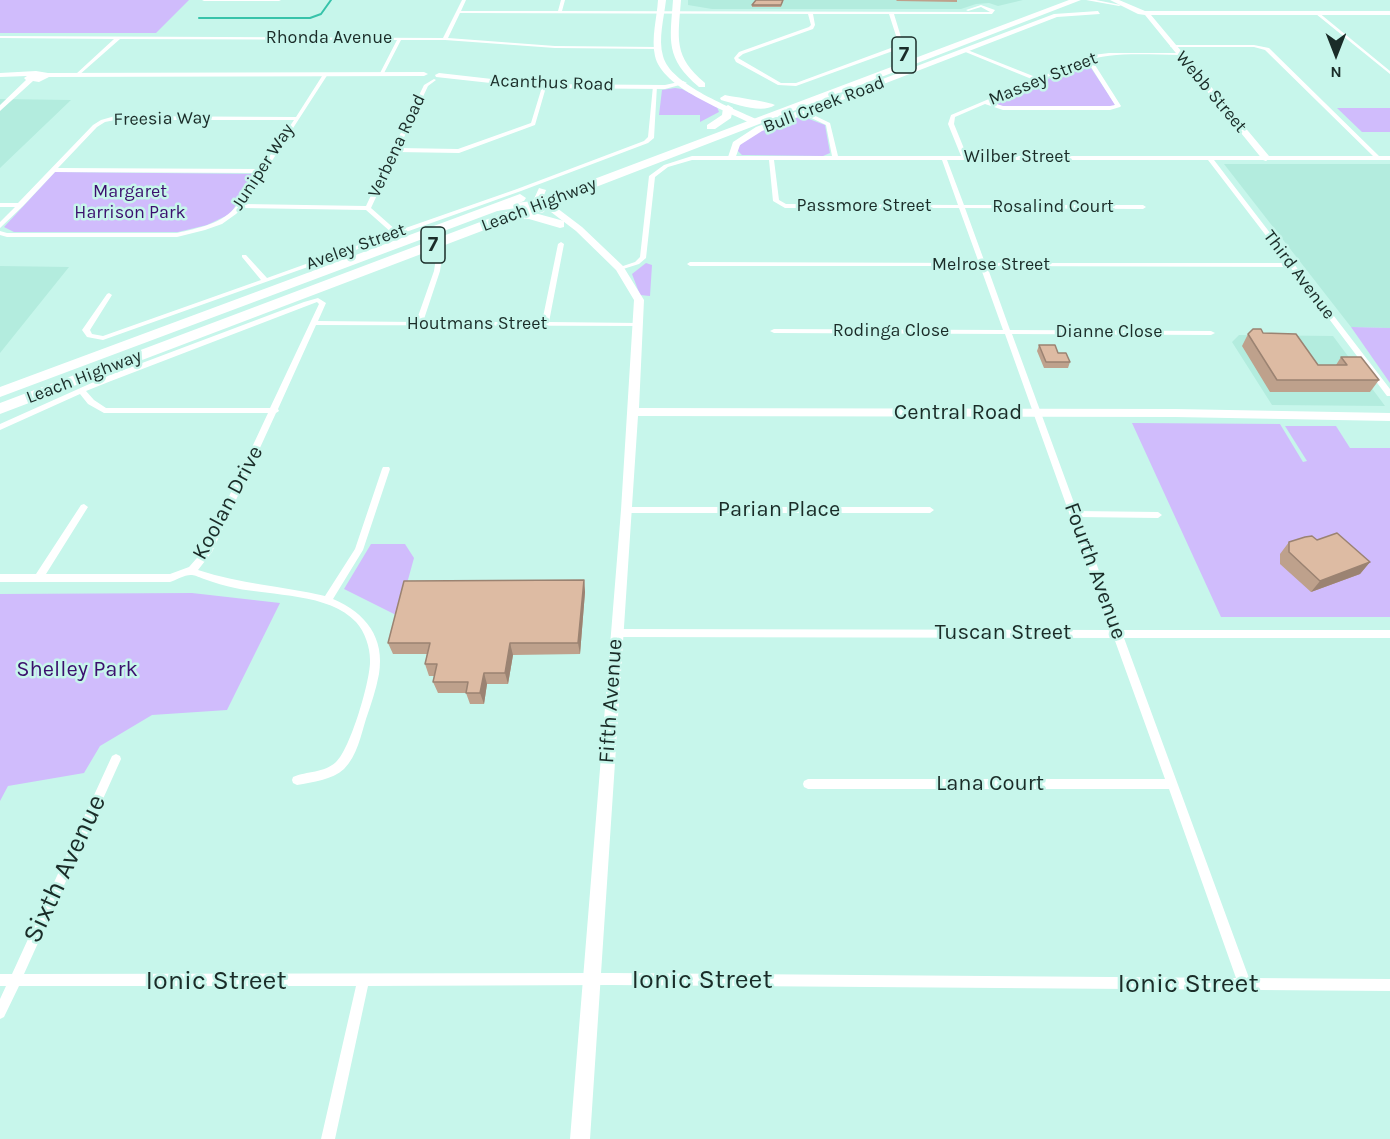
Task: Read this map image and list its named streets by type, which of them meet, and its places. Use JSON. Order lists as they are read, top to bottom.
{
  "streets": {
    "highway": ["7", "Leach Highway"],
    "street": [
      "Rhonda Avenue",
      "Massey Street",
      "Acanthus Road",
      "Webb Street",
      "Bull Creek Road",
      "Freesia Way",
      "Verbena Road",
      "Wilber Street",
      "Juniper Way",
      "Passmore Street",
      "Rosalind Court",
      "Aveley Street",
      "Melrose Street",
      "Third Avenue",
      "Houtmans Street",
      "Rodinga Close",
      "Dianne Close",
      "Central Road",
      "Koolan Drive",
      "Parian Place",
      "Fourth Avenue",
      "Tuscan Street",
      "Fifth Avenue",
      "Lana Court",
      "Sixth Avenue",
      "Ionic Street"
    ]
  },
  "crossings": [
    ["Massey Street", "Webb Street"],
    ["Massey Street", "Wilber Street"],
    ["Acanthus Road", "Verbena Road"],
    ["Acanthus Road", "Juniper Way"],
    ["Acanthus Road", "Aveley Street"],
    ["Webb Street", "Wilber Street"],
    ["Bull Creek Road", "Wilber Street"],
    ["Freesia Way", "Juniper Way"],
    ["Wilber Street", "Passmore Street"],
    ["Wilber Street", "Third Avenue"],
    ["Wilber Street", "Fourth Avenue"],
    ["Wilber Street", "Fifth Avenue"],
    ["Leach Highway", "Fifth Avenue"],
    ["Passmore Street", "Rosalind Court"],
    ["Passmore Street", "Fourth Avenue"],
    ["Rosalind Court", "Fourth Avenue"],
    ["Melrose Street", "Third Avenue"],
    ["Melrose Street", "Fourth Avenue"],
    ["Houtmans Street", "Koolan Drive"],
    ["Houtmans Street", "Fifth Avenue"],
    ["Rodinga Close", "Dianne Close"],
    ["Rodinga Close", "Fourth Avenue"],
    ["Dianne Close", "Fourth Avenue"],
    ["Central Road", "Fourth Avenue"],
    ["Central Road", "Fifth Avenue"],
    ["Parian Place", "Fifth Avenue"],
    ["Fourth Avenue", "Tuscan Street"],
    ["Fourth Avenue", "Lana Court"],
    ["Fourth Avenue", "Ionic Street"],
    ["Tuscan Street", "Fifth Avenue"],
    ["Fifth Avenue", "Ionic Street"],
    ["Sixth Avenue", "Ionic Street"]
  ],
  "parks": ["Margaret Harrison Park", "Shelley Park"],
  "north": "bottom"
}
